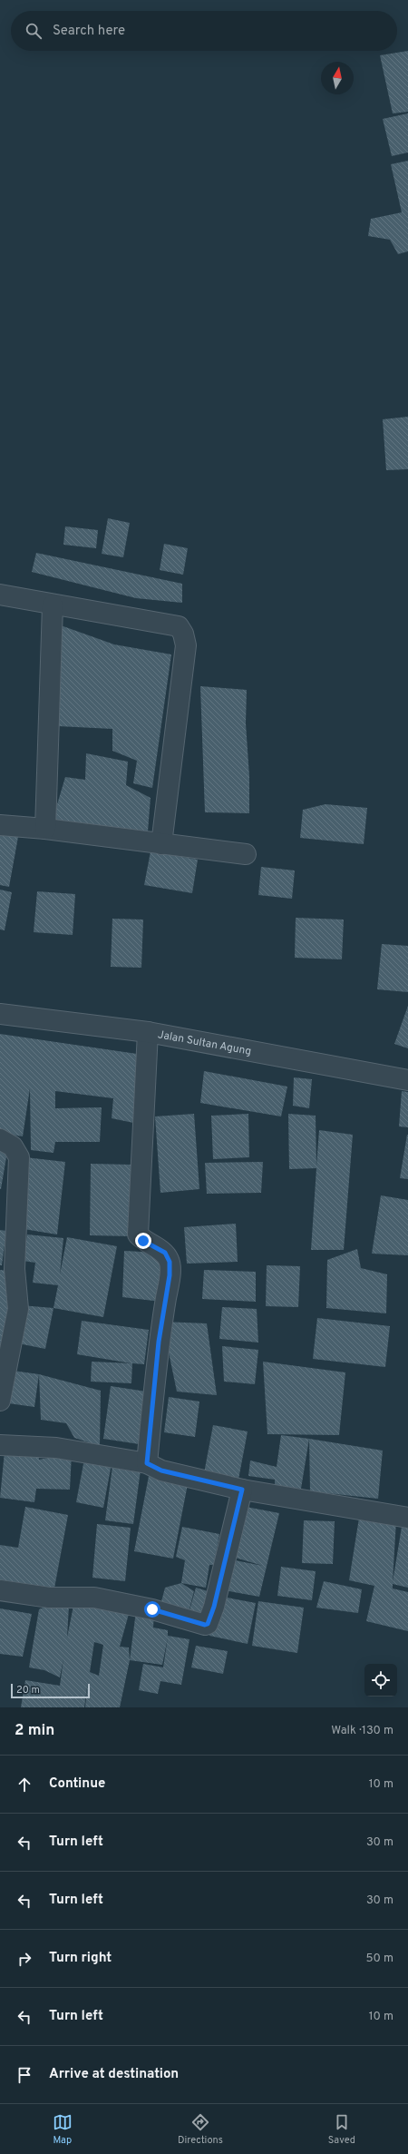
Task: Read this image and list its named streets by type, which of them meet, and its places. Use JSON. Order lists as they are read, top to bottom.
{
  "streets": {
    "street": ["Jalan Sultan Agung"]
  },
  "scale_bar": "20 m",
  "north": "top",
  "page": {
    "search": "Search here",
    "scale": "20 m",
    "heading": ["2 min", "Walk · 130 m"],
    "list": [
      ["Continue", "10 m"],
      ["Turn left", "30 m"],
      ["Turn left", "30 m"],
      ["Turn right", "50 m"],
      ["Turn left", "10 m"],
      "Arrive at destination"
    ],
    "nav": ["Map", "Directions", "Saved"]
  }
}
